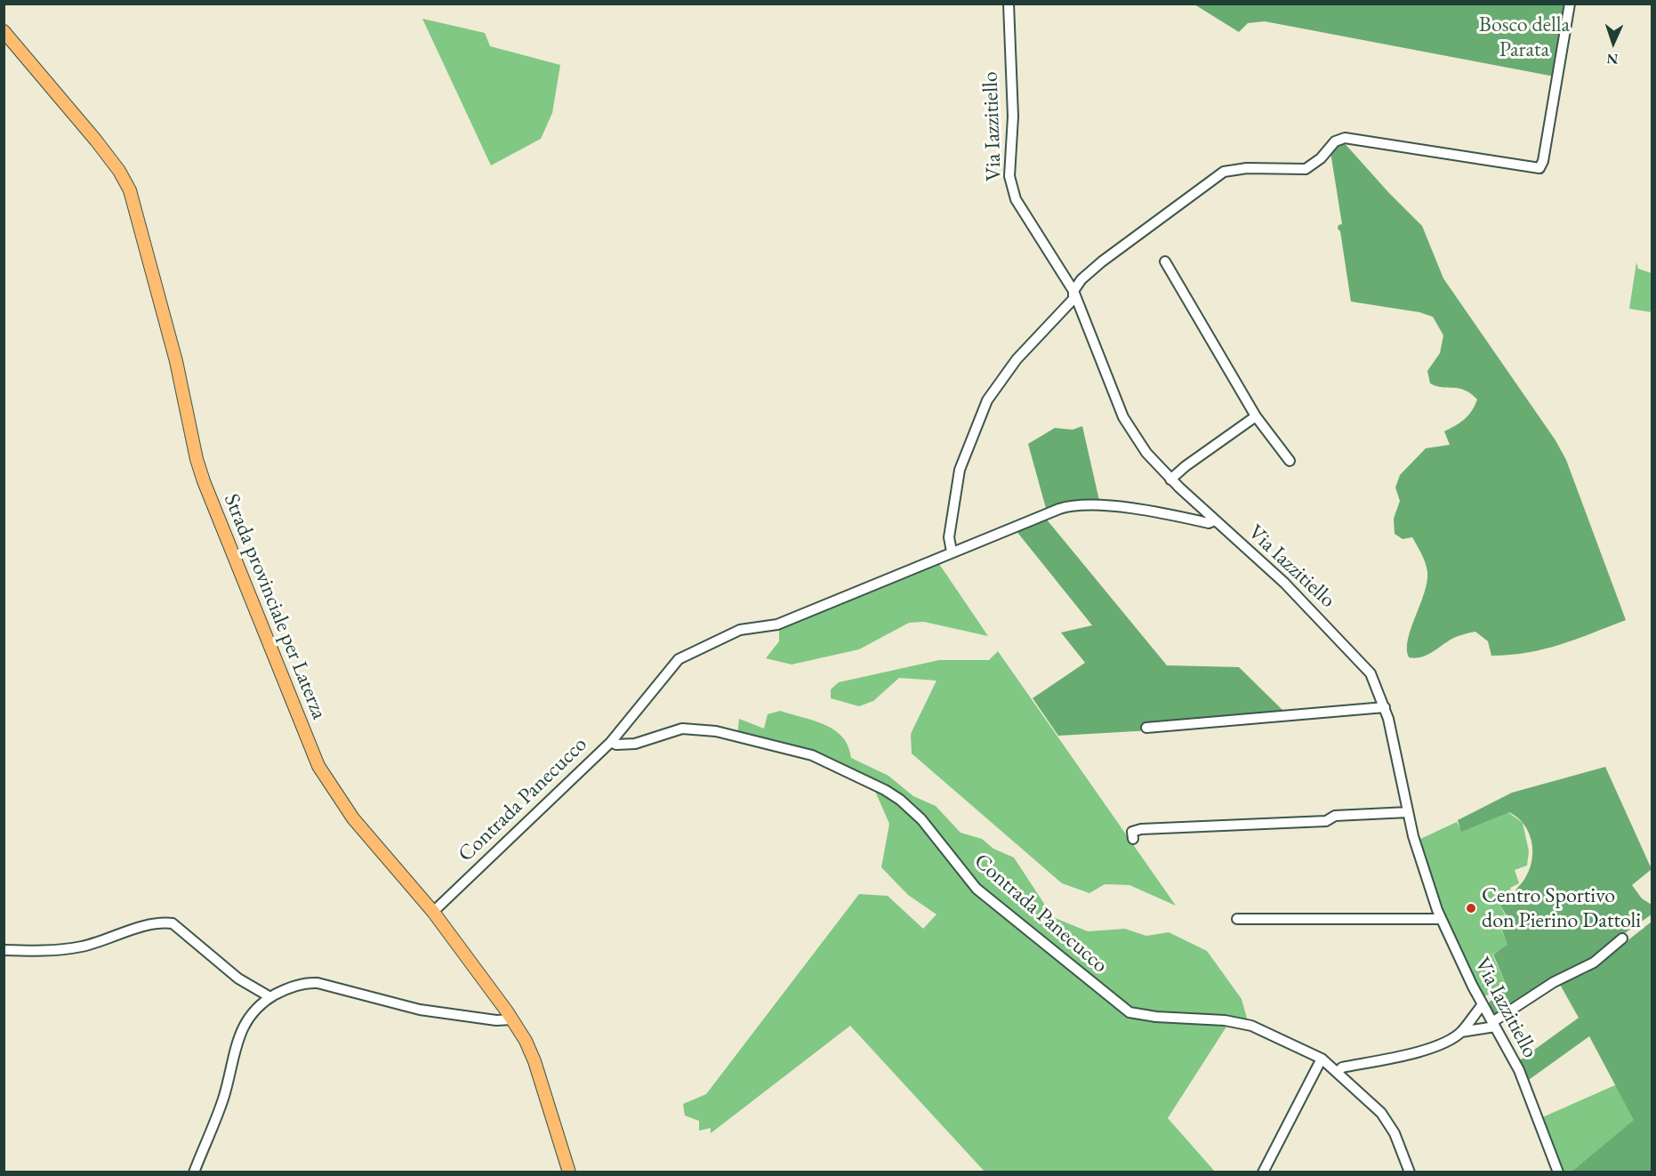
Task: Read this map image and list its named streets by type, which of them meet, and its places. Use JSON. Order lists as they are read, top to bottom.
{
  "streets": {
    "main road": ["Strada provinciale per Laterza"],
    "street": ["Via Iazzitiello", "Contrada Panecucco"]
  },
  "crossings": [
    ["Strada provinciale per Laterza", "Contrada Panecucco"]
  ],
  "parks": ["Bosco della Parata"],
  "places": ["Centro Sportivo don Pierino Dattoli"],
  "north": "bottom"
}
